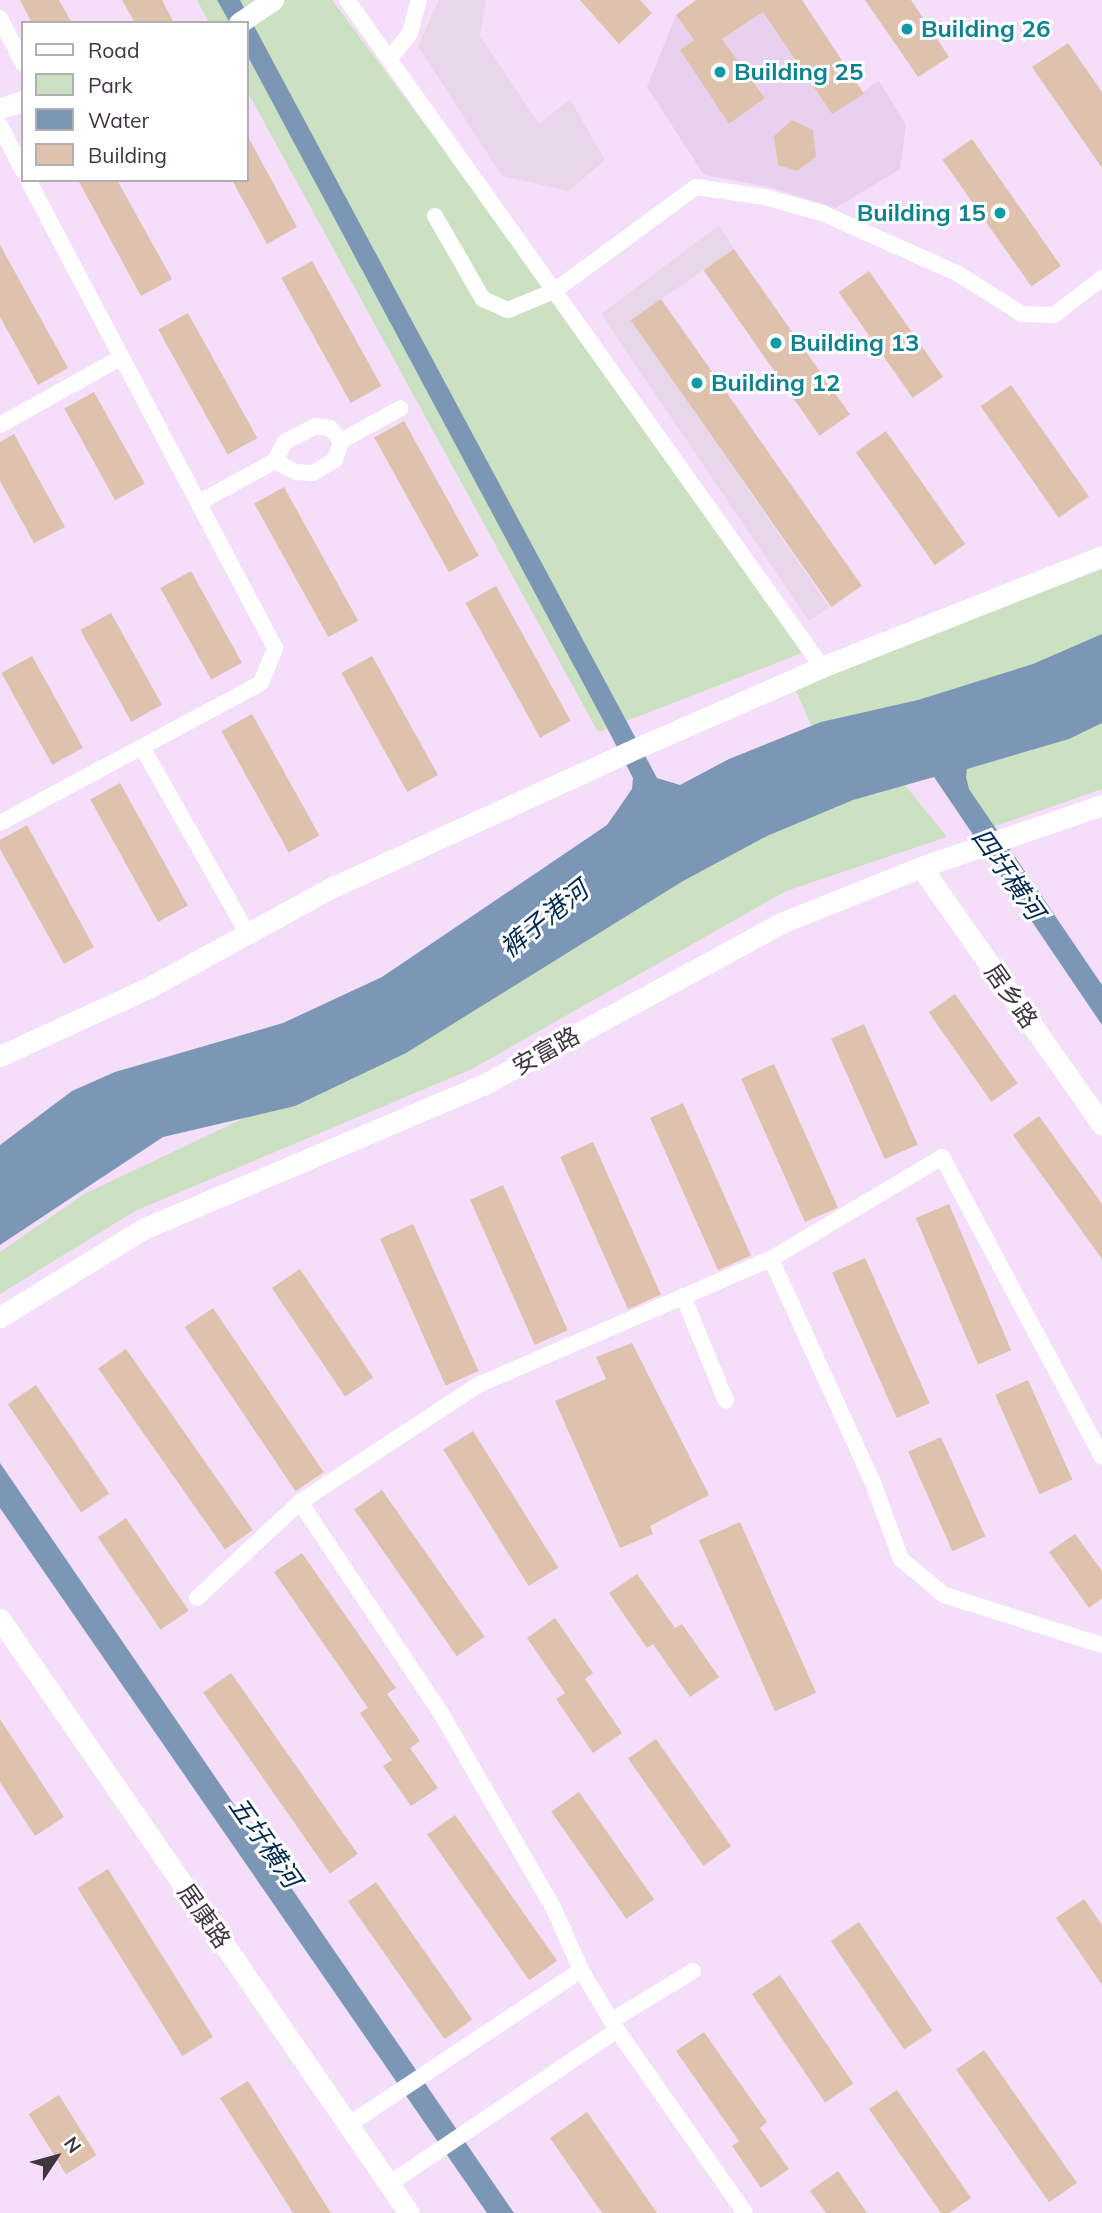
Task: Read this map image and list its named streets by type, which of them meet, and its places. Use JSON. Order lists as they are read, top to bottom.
{
  "streets": {
    "street": ["居乡路", "安富路", "居康路"]
  },
  "crossings": [
    ["居乡路", "安富路"]
  ],
  "water": ["四圩横河", "裤子港河", "五圩横河"],
  "places": [
    "Building 26",
    "Building 25",
    "Building 15",
    "Building 13",
    "Building 12"
  ],
  "legend": [
    "Road",
    "Park",
    "Water",
    "Building"
  ],
  "north": "top right"
}
